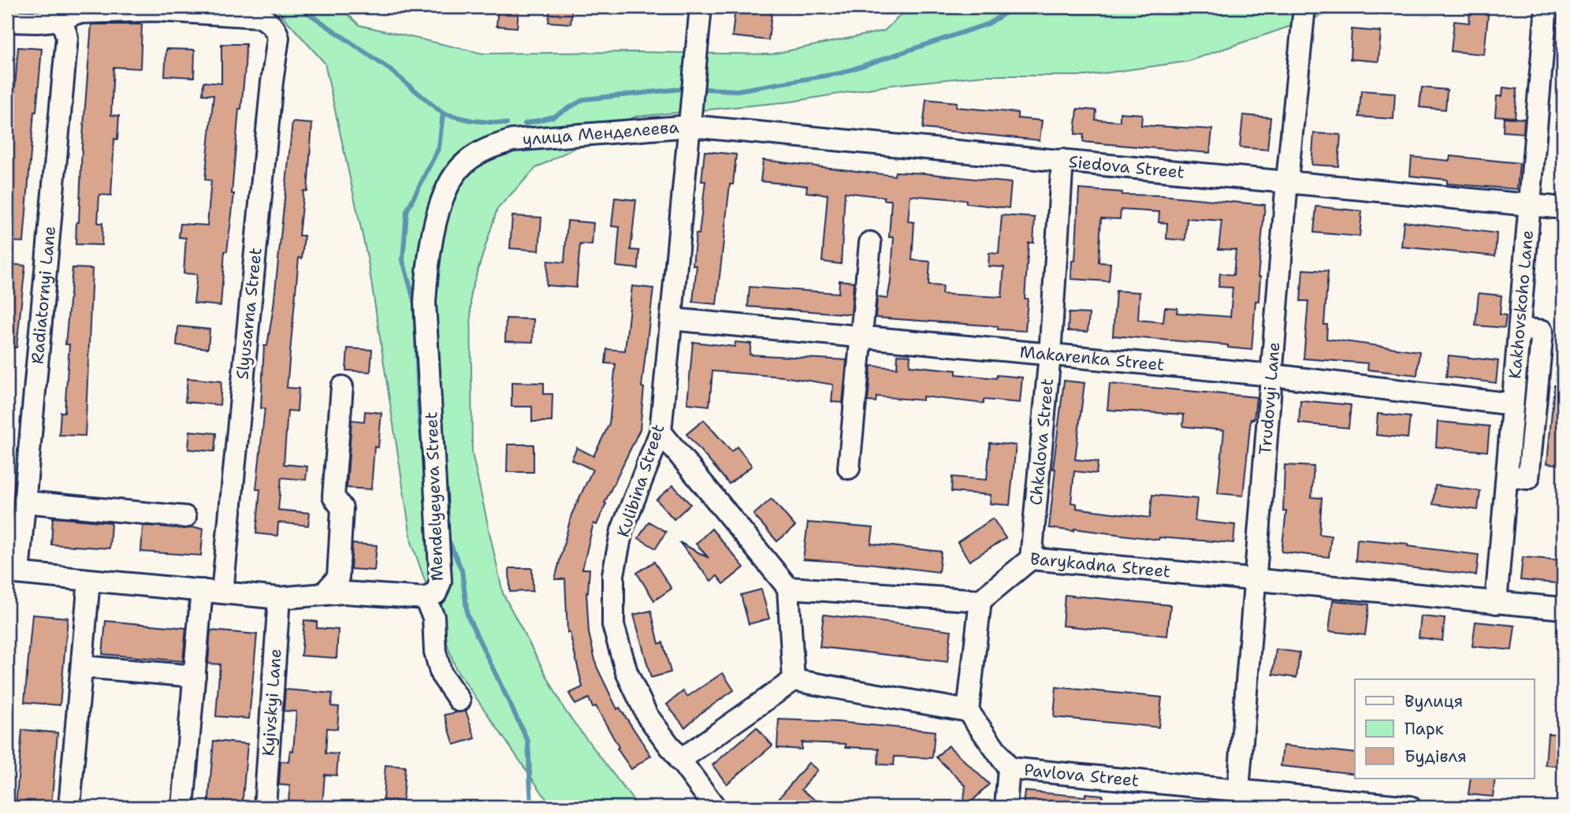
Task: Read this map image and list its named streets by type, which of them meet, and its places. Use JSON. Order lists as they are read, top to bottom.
{
  "streets": {
    "street": [
      "улица Менделеева",
      "Siedova Street",
      "Radiatornyi Lane",
      "Kakhovskoho Lane",
      "Slyusarna Street",
      "Makarenka Street",
      "Trudovyi Lane",
      "Chkalova Street",
      "Kulibina Street",
      "Mendelyeyeva Street",
      "Barykadna Street",
      "Kyivskyi Lane",
      "Pavlova Street"
    ]
  },
  "crossings": [
    ["улица Менделеева", "Siedova Street"],
    ["улица Менделеева", "Kulibina Street"],
    ["улица Менделеева", "Mendelyeyeva Street"],
    ["Siedova Street", "Kakhovskoho Lane"],
    ["Siedova Street", "Trudovyi Lane"],
    ["Siedova Street", "Chkalova Street"],
    ["Siedova Street", "Kulibina Street"],
    ["Radiatornyi Lane", "Slyusarna Street"],
    ["Radiatornyi Lane", "Mendelyeyeva Street"],
    ["Kakhovskoho Lane", "Makarenka Street"],
    ["Kakhovskoho Lane", "Barykadna Street"],
    ["Slyusarna Street", "Mendelyeyeva Street"],
    ["Makarenka Street", "Trudovyi Lane"],
    ["Makarenka Street", "Chkalova Street"],
    ["Makarenka Street", "Kulibina Street"],
    ["Trudovyi Lane", "Barykadna Street"],
    ["Trudovyi Lane", "Pavlova Street"],
    ["Chkalova Street", "Barykadna Street"],
    ["Mendelyeyeva Street", "Kyivskyi Lane"]
  ],
  "legend": ["Вулиця", "Парк", "Будівля"]
}
